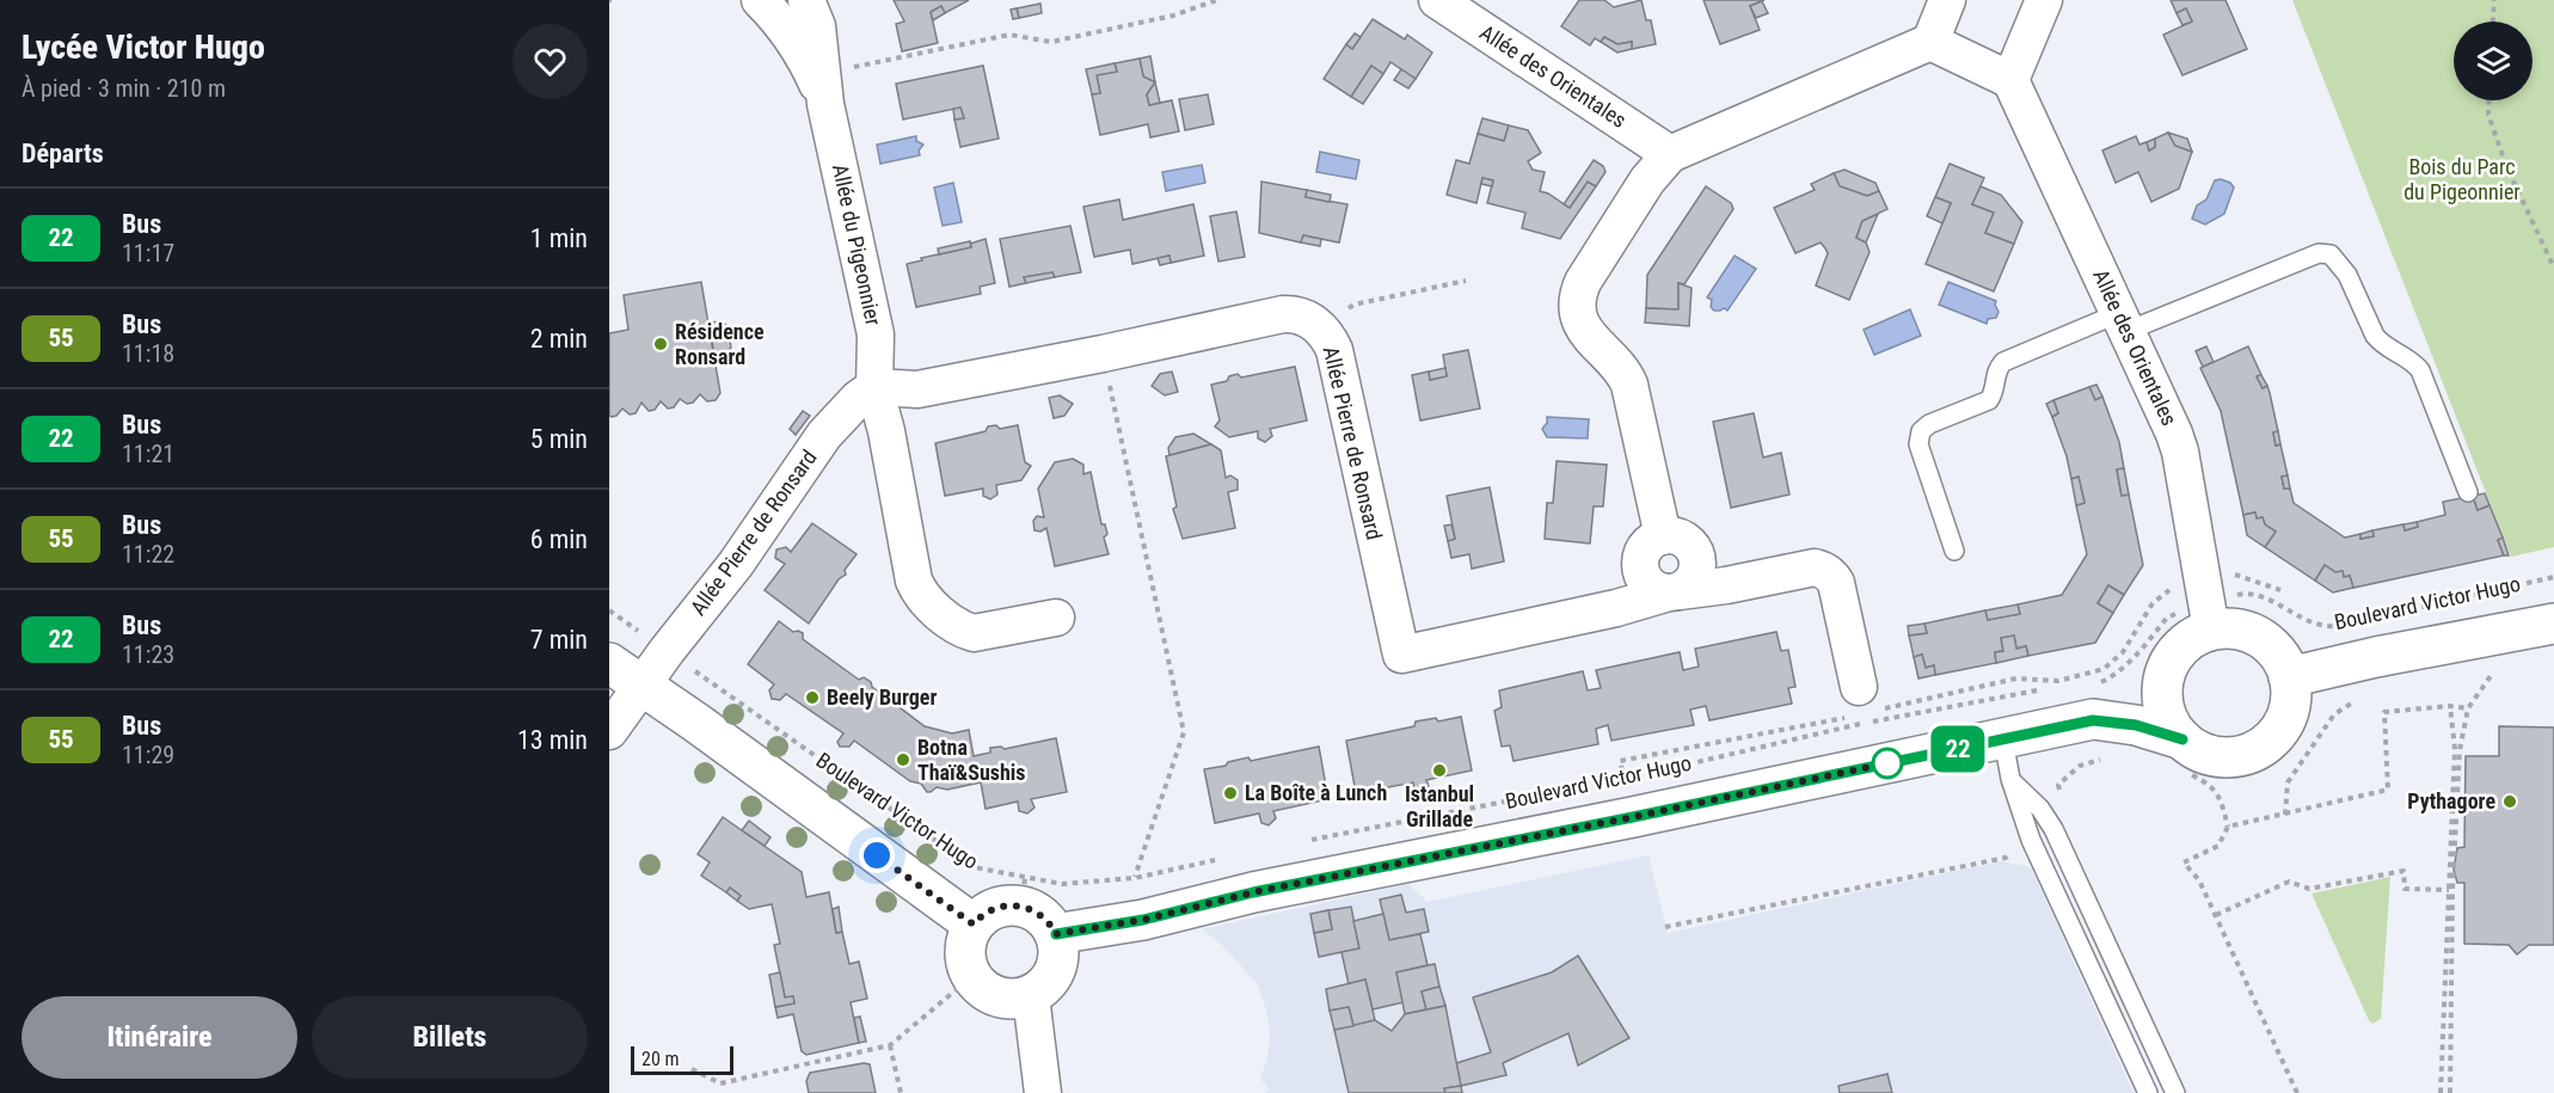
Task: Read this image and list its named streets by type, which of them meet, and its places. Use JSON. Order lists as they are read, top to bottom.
{
  "streets": {
    "street": [
      "Allée des Orientales",
      "Allée du Pigeonnier",
      "Allée Pierre de Ronsard",
      "Boulevard Victor Hugo"
    ]
  },
  "crossings": [
    ["Allée des Orientales", "Boulevard Victor Hugo"],
    ["Allée du Pigeonnier", "Allée Pierre de Ronsard"],
    ["Allée Pierre de Ronsard", "Boulevard Victor Hugo"]
  ],
  "parks": ["Bois du Parc du Pigeonnier"],
  "places": [
    "Résidence Ronsard",
    "Beely Burger",
    "Botna Thaï&Sushis",
    "Istanbul Grillade",
    "La Boîte à Lunch",
    "Pythagore"
  ],
  "lines": ["bus line 22"],
  "scale_bar": "20 m",
  "page": {
    "heading": [
      ["Lycée Victor Hugo", "À pied · 3 min · 210 m"],
      "Départs"
    ],
    "on_map": "22",
    "list": [
      {
        "mark": "22",
        "name": "Bus",
        "note": "11:17",
        "value": "1 min"
      },
      {
        "mark": "55",
        "name": "Bus",
        "note": "11:18",
        "value": "2 min"
      },
      {
        "mark": "22",
        "name": "Bus",
        "note": "11:21",
        "value": "5 min"
      },
      {
        "mark": "55",
        "name": "Bus",
        "note": "11:22",
        "value": "6 min"
      },
      {
        "mark": "22",
        "name": "Bus",
        "note": "11:23",
        "value": "7 min"
      },
      {
        "mark": "55",
        "name": "Bus",
        "note": "11:29",
        "value": "13 min"
      }
    ],
    "buttons": ["Itinéraire", "Billets"],
    "scale": "20 m"
  }
}
